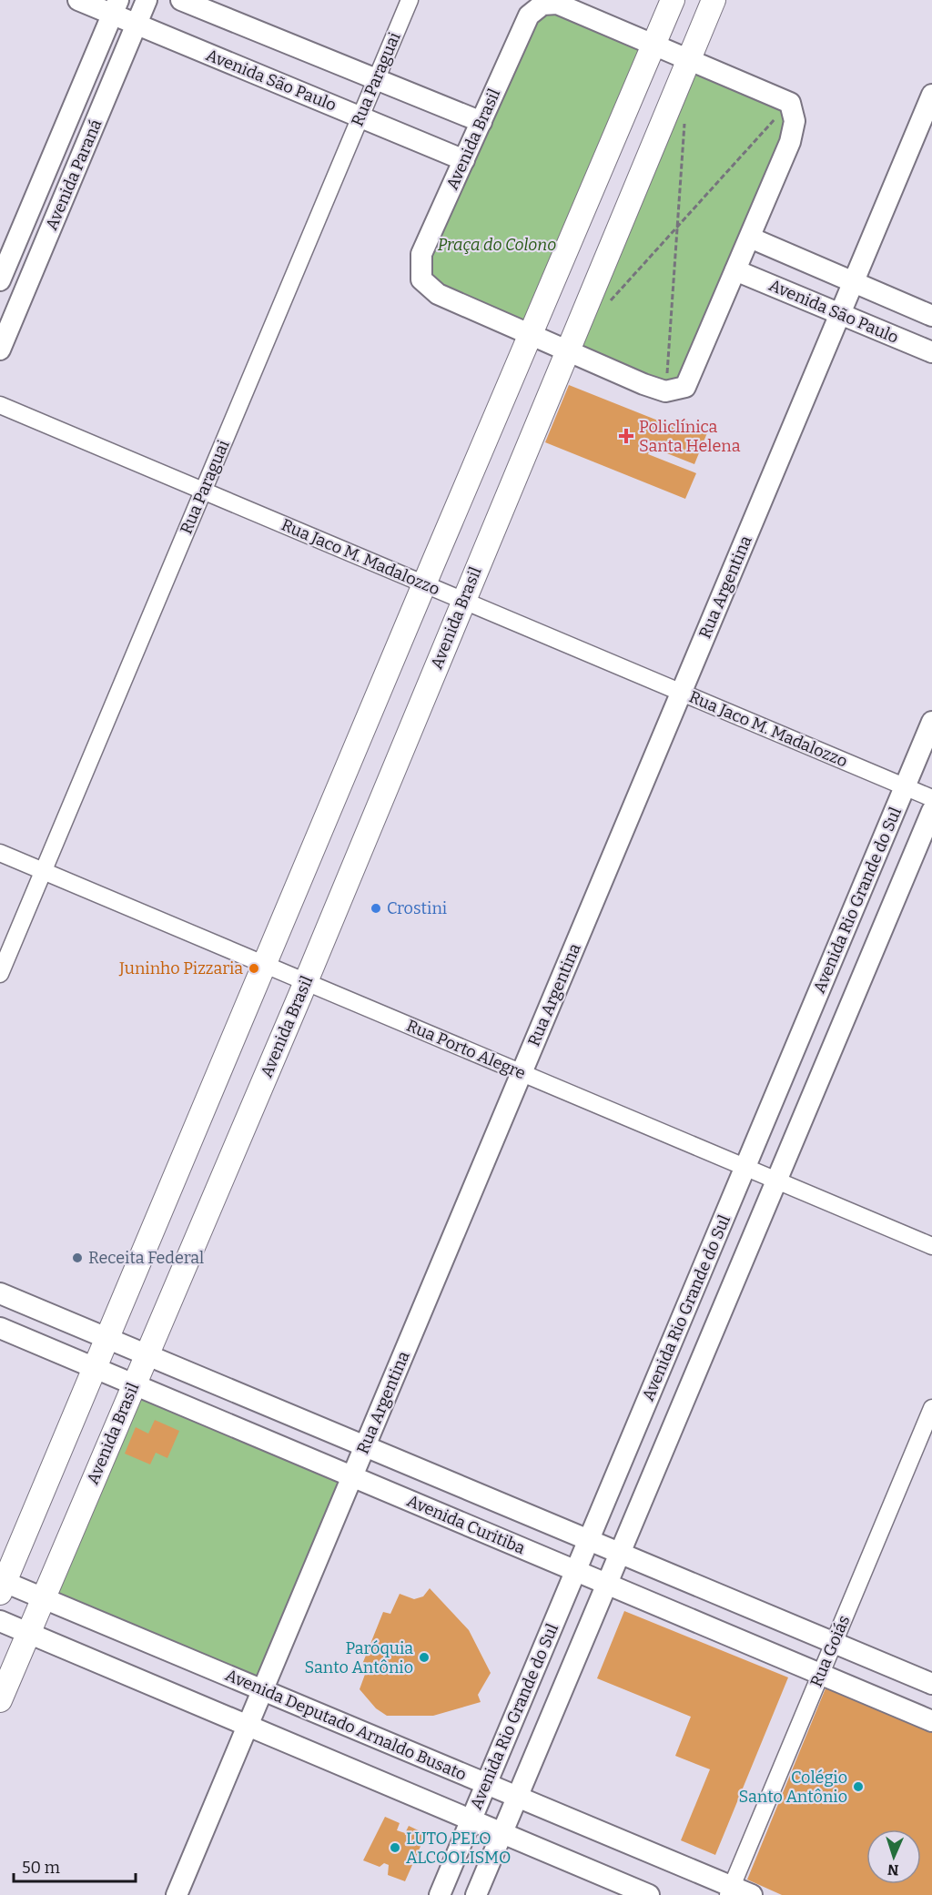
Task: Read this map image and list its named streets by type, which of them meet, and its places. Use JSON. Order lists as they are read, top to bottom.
{
  "streets": {
    "main road": ["Avenida Brasil"],
    "street": [
      "Rua Paraguai",
      "Avenida São Paulo",
      "Avenida Paraná",
      "Rua Jaco M. Madalozzo",
      "Rua Argentina",
      "Avenida Rio Grande do Sul",
      "Rua Porto Alegre",
      "Avenida Curitiba",
      "Rua Goiás",
      "Avenida Deputado Arnaldo Busato"
    ]
  },
  "crossings": [
    ["Rua Paraguai", "Avenida São Paulo"],
    ["Rua Paraguai", "Rua Jaco M. Madalozzo"],
    ["Rua Paraguai", "Rua Porto Alegre"],
    ["Avenida São Paulo", "Avenida Brasil"],
    ["Avenida São Paulo", "Avenida Paraná"],
    ["Avenida São Paulo", "Rua Argentina"],
    ["Avenida Brasil", "Rua Jaco M. Madalozzo"],
    ["Avenida Brasil", "Rua Porto Alegre"],
    ["Avenida Brasil", "Avenida Curitiba"],
    ["Avenida Brasil", "Avenida Deputado Arnaldo Busato"],
    ["Rua Jaco M. Madalozzo", "Rua Argentina"],
    ["Rua Jaco M. Madalozzo", "Avenida Rio Grande do Sul"],
    ["Rua Argentina", "Rua Porto Alegre"],
    ["Rua Argentina", "Avenida Curitiba"],
    ["Rua Argentina", "Avenida Deputado Arnaldo Busato"],
    ["Avenida Rio Grande do Sul", "Rua Porto Alegre"],
    ["Avenida Rio Grande do Sul", "Avenida Curitiba"],
    ["Avenida Rio Grande do Sul", "Avenida Deputado Arnaldo Busato"],
    ["Avenida Curitiba", "Rua Goiás"],
    ["Rua Goiás", "Avenida Deputado Arnaldo Busato"]
  ],
  "parks": ["Praça do Colono"],
  "places": {
    "health": ["Policlínica Santa Helena"],
    "other": [
      "Crostini",
      "Juninho Pizzaria",
      "Receita Federal",
      "Paróquia Santo Antônio",
      "Colégio Santo Antônio",
      "LUTO PELO ALCOOLISMO"
    ]
  },
  "scale_bar": "50 m",
  "north": "bottom"
}
